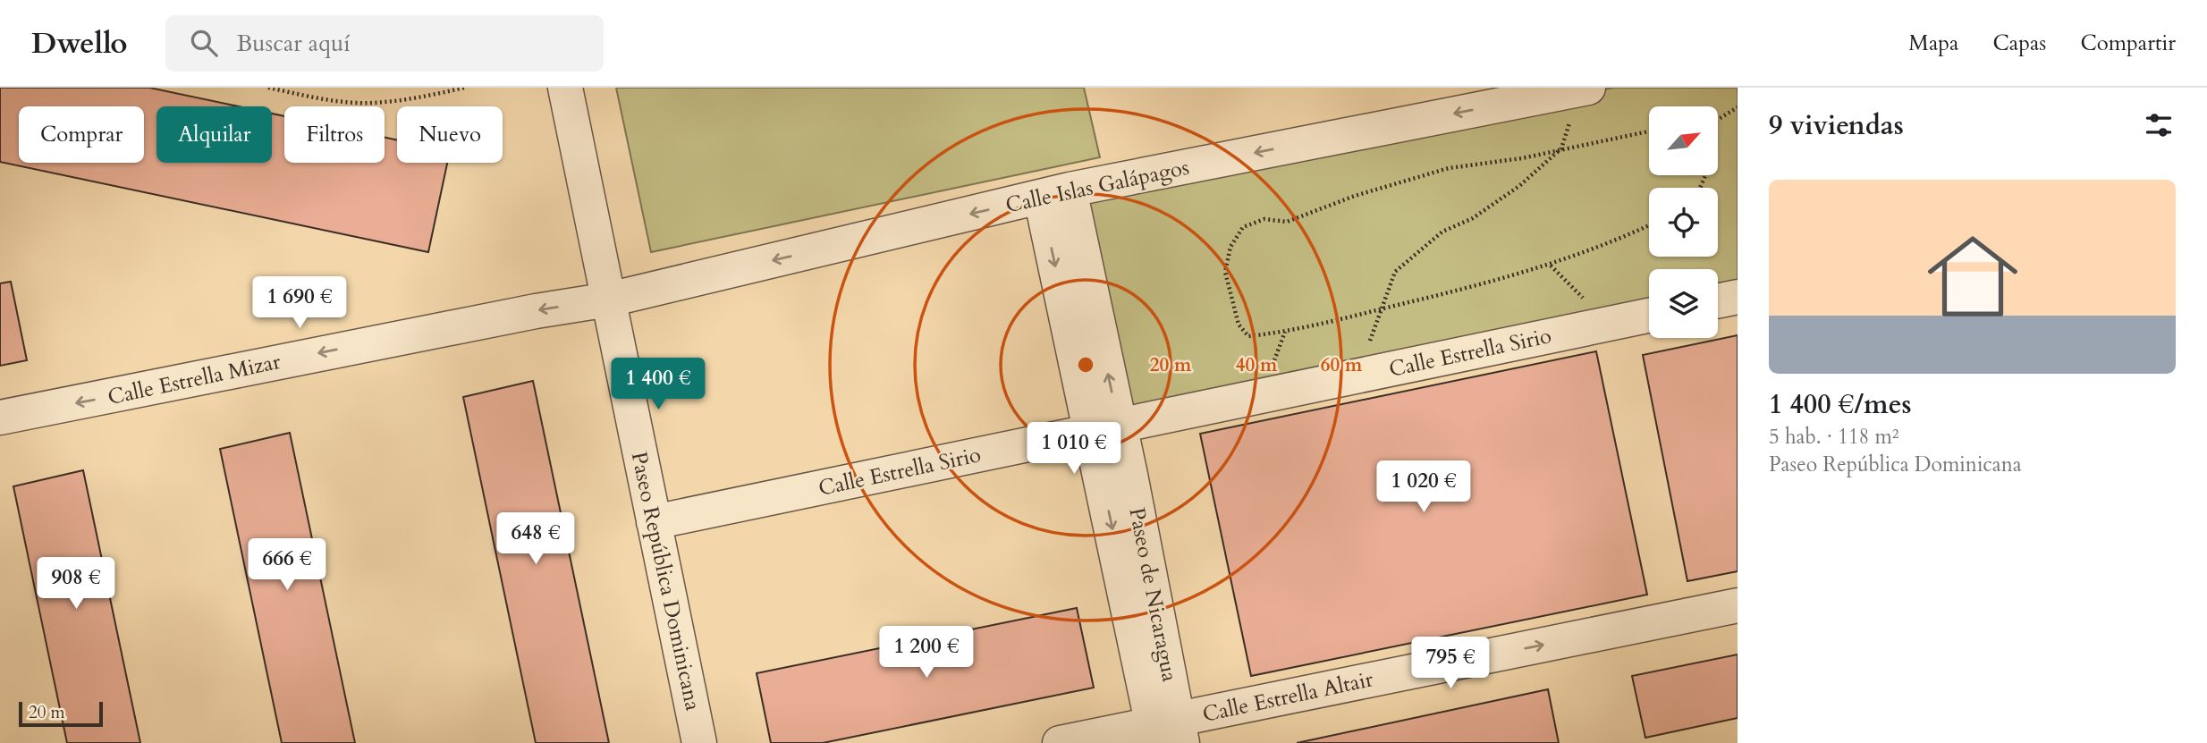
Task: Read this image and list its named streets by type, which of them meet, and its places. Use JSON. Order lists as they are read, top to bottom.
{
  "streets": {
    "street": [
      "Calle Islas Galápagos",
      "Calle Estrella Sirio",
      "Calle Estrella Mizar",
      "Paseo República Dominicana",
      "Paseo de Nicaragua",
      "Calle Estrella Altair"
    ]
  },
  "crossings": [
    ["Calle Islas Galápagos", "Calle Estrella Mizar"],
    ["Calle Islas Galápagos", "Paseo República Dominicana"],
    ["Calle Islas Galápagos", "Paseo de Nicaragua"],
    ["Calle Estrella Sirio", "Paseo República Dominicana"],
    ["Calle Estrella Sirio", "Paseo de Nicaragua"],
    ["Calle Estrella Mizar", "Paseo República Dominicana"],
    ["Paseo de Nicaragua", "Calle Estrella Altair"]
  ],
  "one_way": ["Calle Islas Galápagos", "Calle Estrella Mizar", "Calle Estrella Altair"],
  "scale_bar": "20 m",
  "north": "top right",
  "page": {
    "header": "Dwello",
    "search": "Buscar aquí",
    "nav": ["Mapa", "Capas", "Compartir"],
    "heading": "9 viviendas",
    "chip": [
      "Comprar",
      "Alquilar",
      "Filtros",
      "Nuevo"
    ],
    "list": [
      {
        "name": "1 400 €/mes",
        "note": "5 hab. · 118 m² · Paseo República Dominicana"
      }
    ],
    "price": [
      "1 690 €",
      "1 400 €",
      "1 010 €",
      "1 020 €",
      "648 €",
      "666 €",
      "908 €",
      "1 200 €",
      "795 €"
    ],
    "scale": "20 m"
  },
  "rings": ["20 m", "40 m", "60 m"]
}
